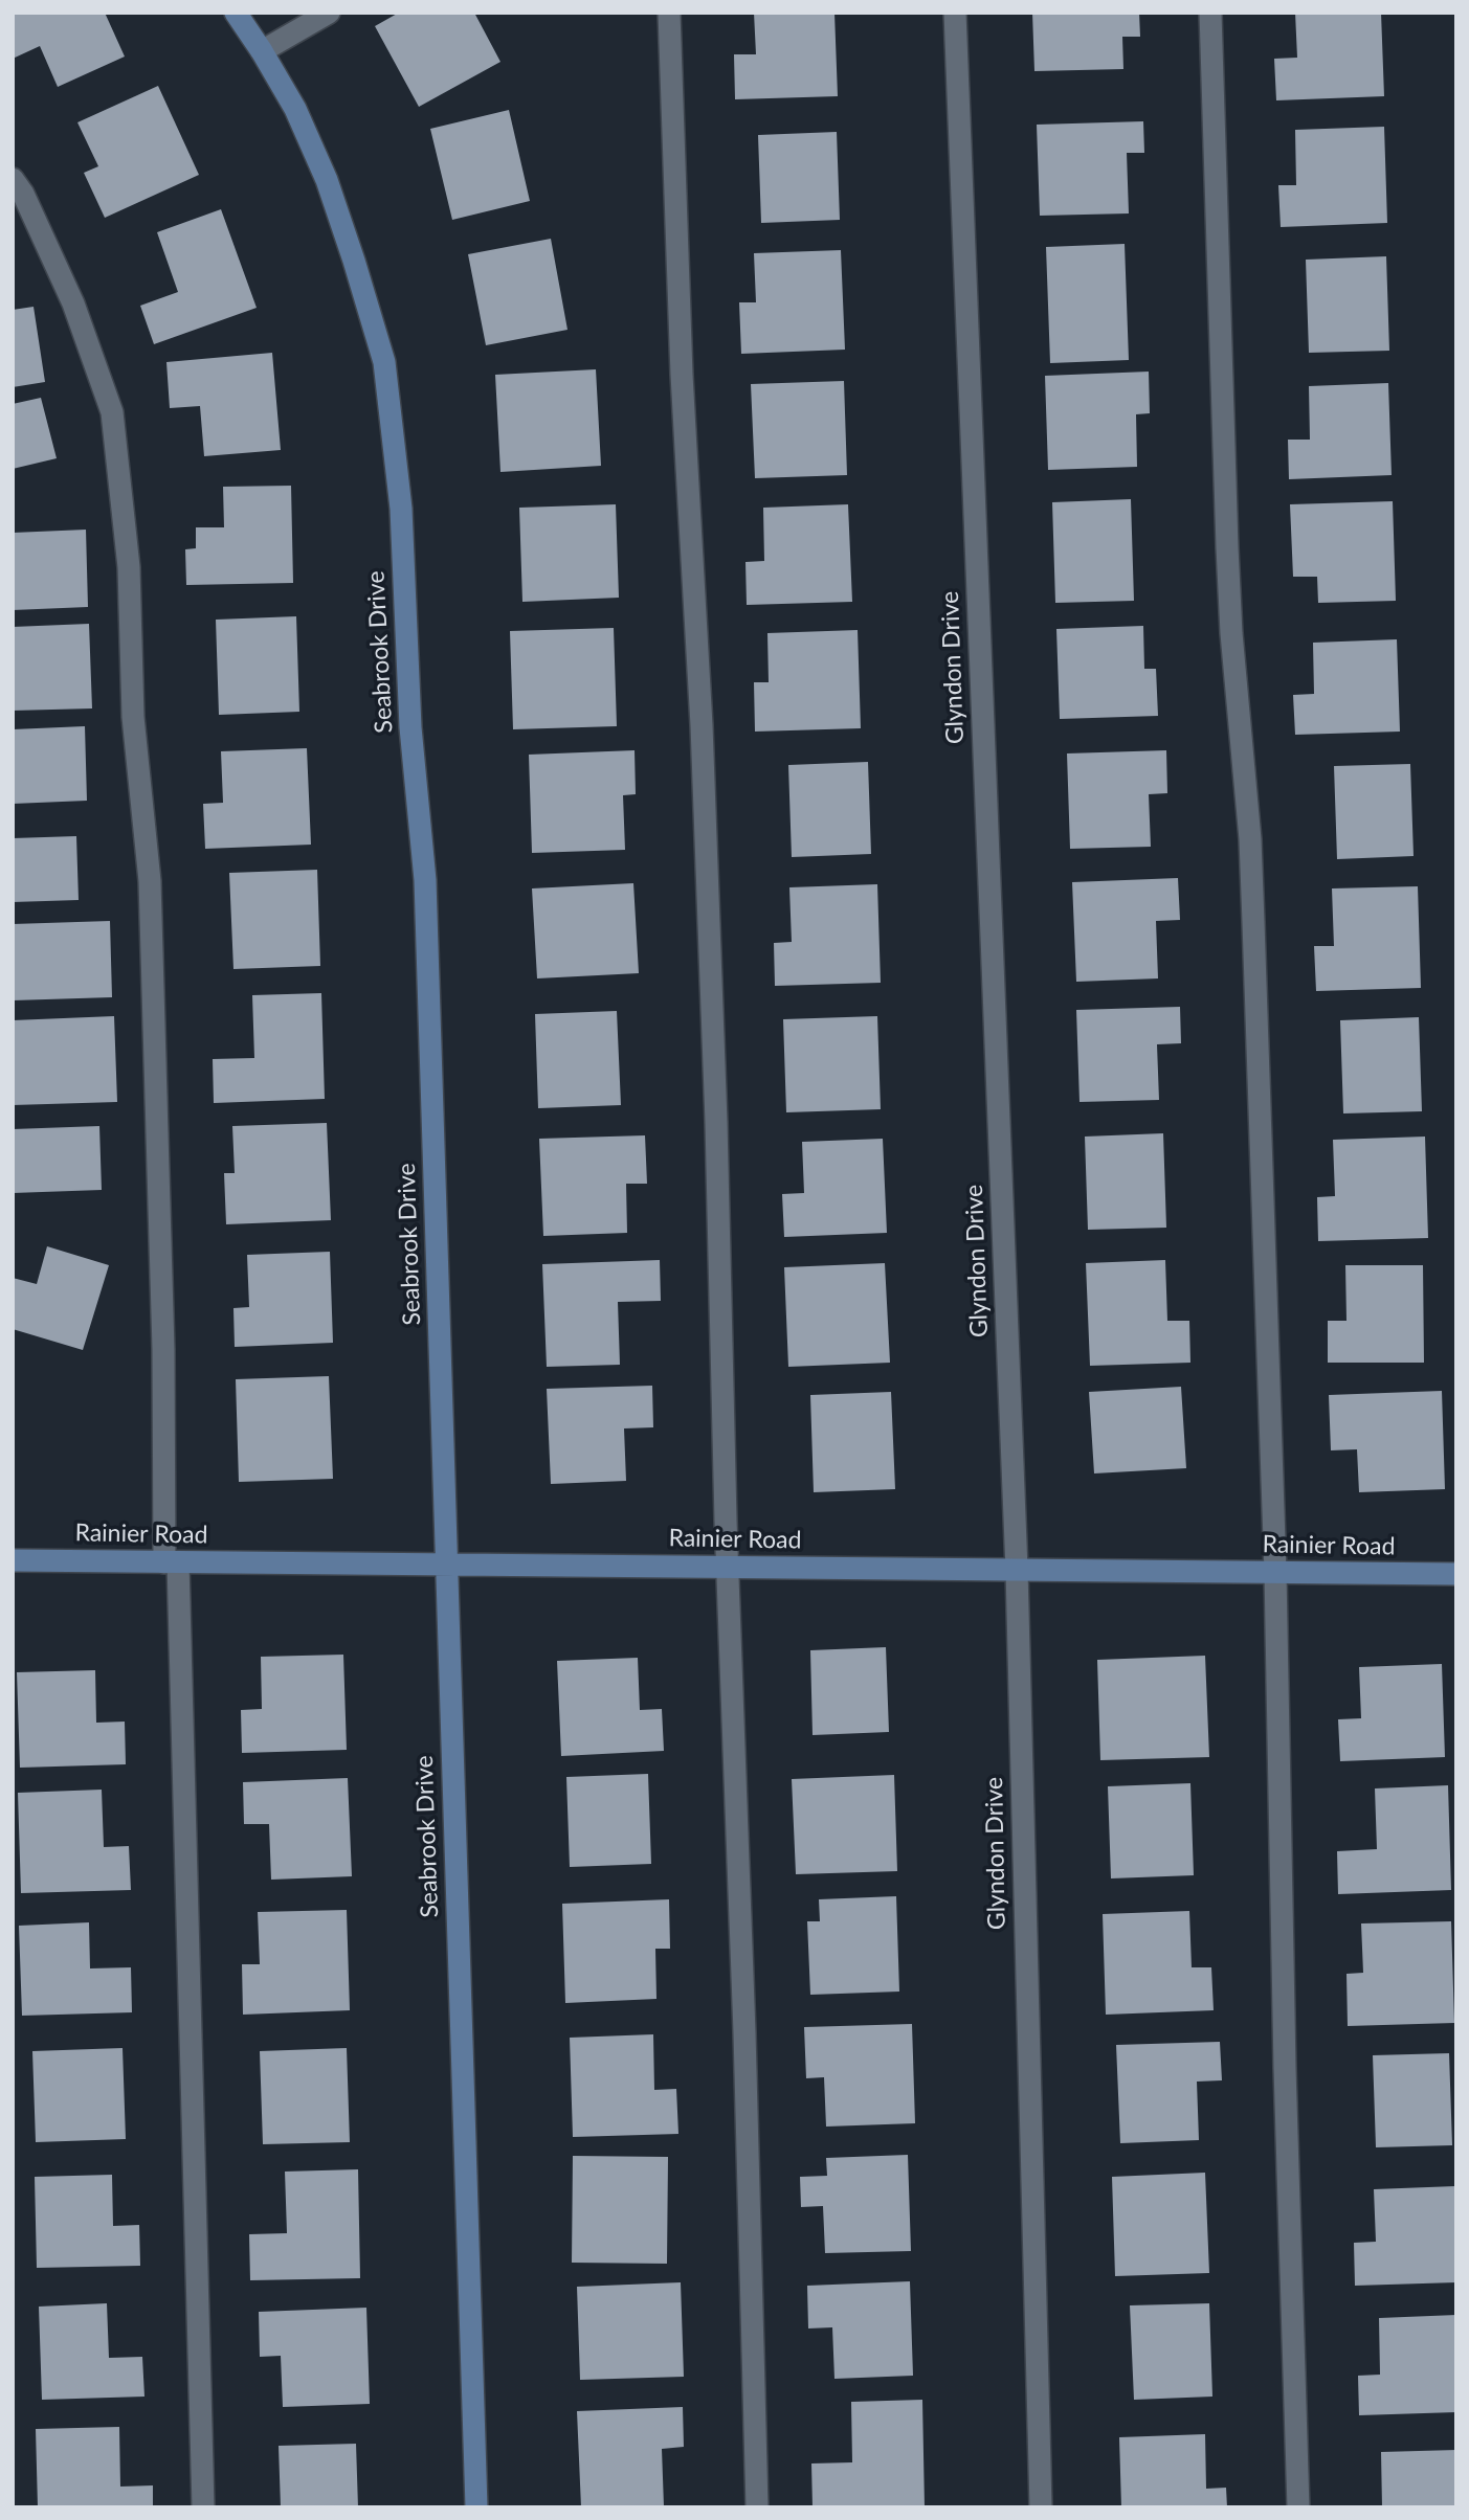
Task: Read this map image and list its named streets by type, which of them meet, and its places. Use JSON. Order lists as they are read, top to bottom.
{
  "streets": {
    "street": ["Seabrook Drive", "Glyndon Drive", "Rainier Road"]
  },
  "crossings": [
    ["Seabrook Drive", "Rainier Road"],
    ["Glyndon Drive", "Rainier Road"]
  ]
}
